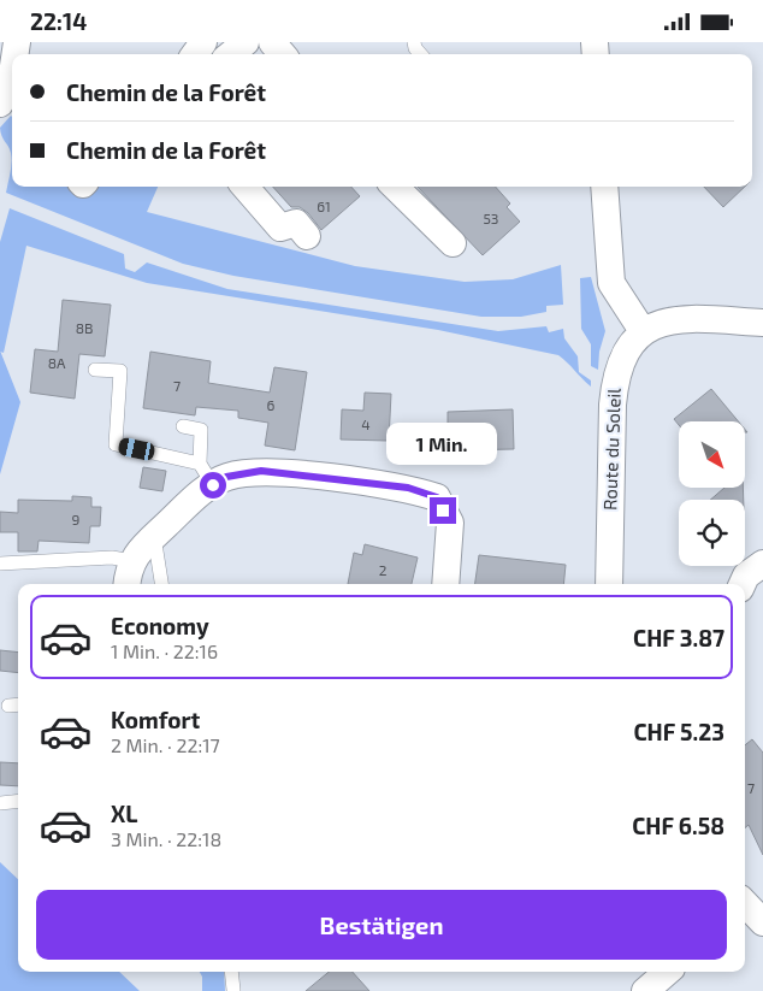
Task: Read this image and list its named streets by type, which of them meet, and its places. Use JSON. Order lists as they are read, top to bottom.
{
  "streets": {
    "street": ["Route du Soleil"]
  },
  "house_numbers": [
    "61",
    "53",
    "8B",
    "8A",
    "7",
    "6",
    "4",
    "9",
    "2",
    "7"
  ],
  "north": "bottom right",
  "page": {
    "status": "22:14",
    "banner": ["Chemin de la Forêt", "Chemin de la Forêt"],
    "bubble": "1 Min.",
    "list": [
      {
        "name": "Economy",
        "note": "1 Min. · 22:16",
        "value": "CHF 3.87"
      },
      {
        "name": "Komfort",
        "note": "2 Min. · 22:17",
        "value": "CHF 5.23"
      },
      {
        "name": "XL",
        "note": "3 Min. · 22:18",
        "value": "CHF 6.58"
      }
    ],
    "buttons": "Bestätigen"
  }
}
